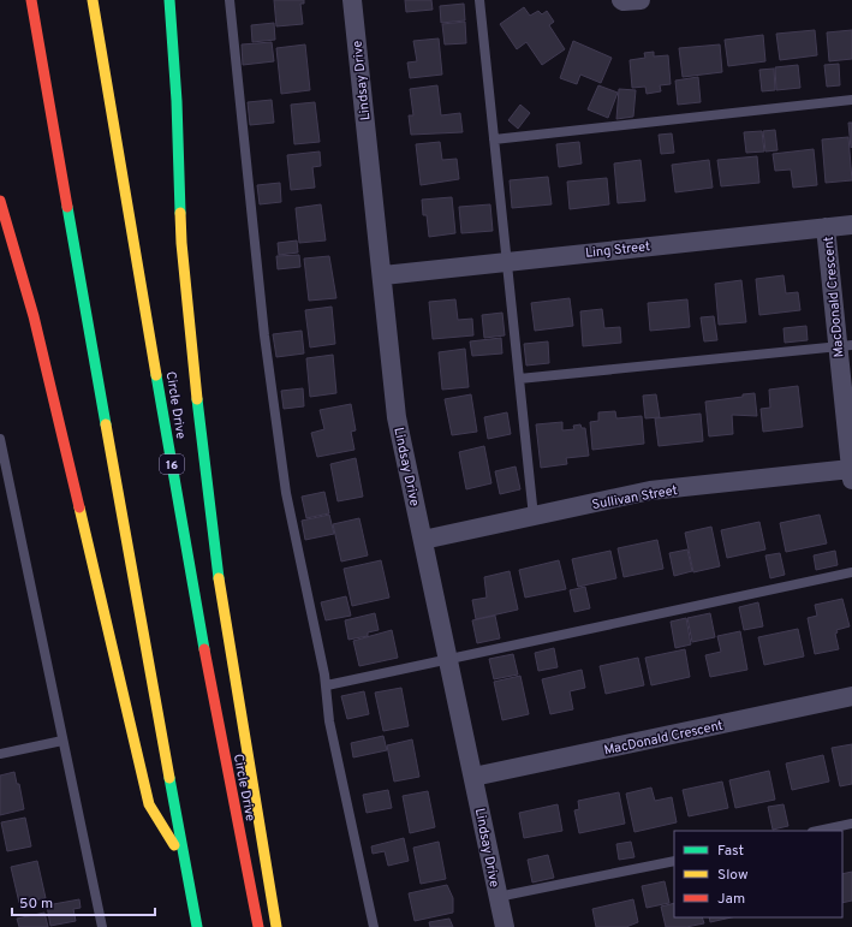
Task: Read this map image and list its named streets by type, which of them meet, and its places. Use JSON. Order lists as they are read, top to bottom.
{
  "streets": {
    "highway": ["Circle Drive", "16"],
    "street": [
      "Lindsay Drive",
      "Ling Street",
      "MacDonald Crescent",
      "Sullivan Street"
    ]
  },
  "crossings": [
    ["Lindsay Drive", "Ling Street"],
    ["Lindsay Drive", "MacDonald Crescent"],
    ["Lindsay Drive", "Sullivan Street"],
    ["Ling Street", "MacDonald Crescent"],
    ["MacDonald Crescent", "Sullivan Street"]
  ],
  "legend": ["Fast", "Slow", "Jam"],
  "scale_bar": "50 m"
}
